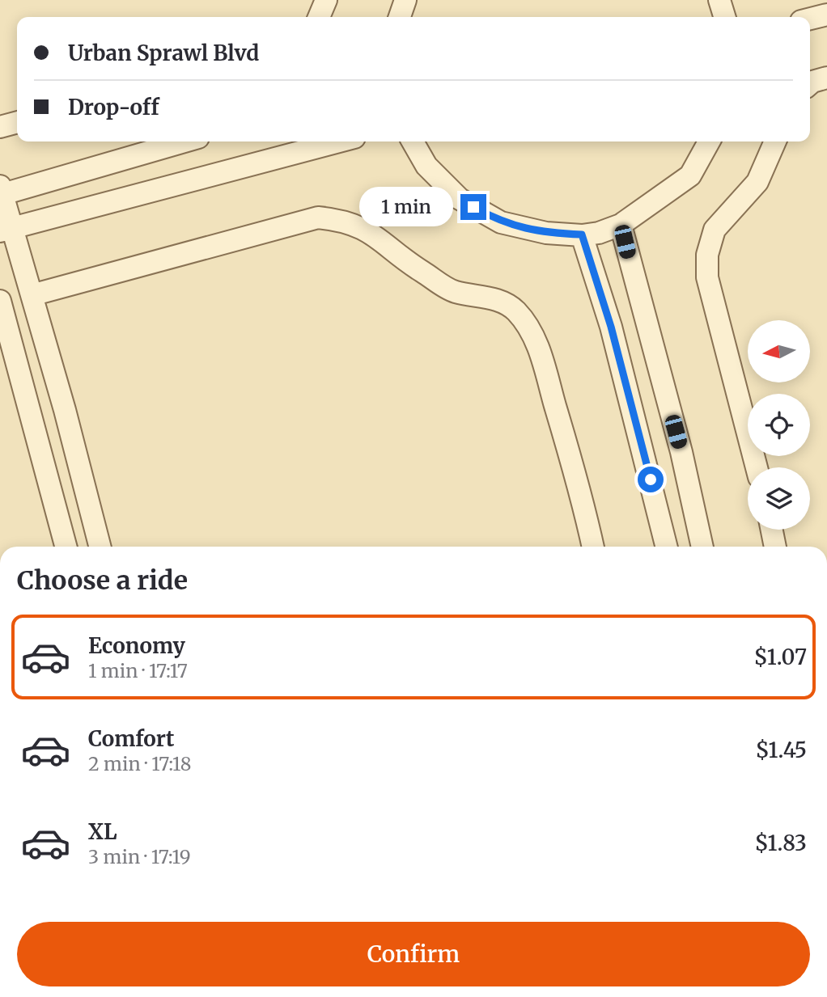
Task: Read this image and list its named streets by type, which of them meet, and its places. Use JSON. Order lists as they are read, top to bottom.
{
  "north": "left",
  "page": {
    "banner": ["Urban Sprawl Blvd", "Drop-off"],
    "bubble": "1 min",
    "heading": "Choose a ride",
    "list": [
      {
        "name": "Economy",
        "note": "1 min · 17:17",
        "value": "$1.07"
      },
      {
        "name": "Comfort",
        "note": "2 min · 17:18",
        "value": "$1.45"
      },
      {
        "name": "XL",
        "note": "3 min · 17:19",
        "value": "$1.83"
      }
    ],
    "buttons": "Confirm"
  }
}
